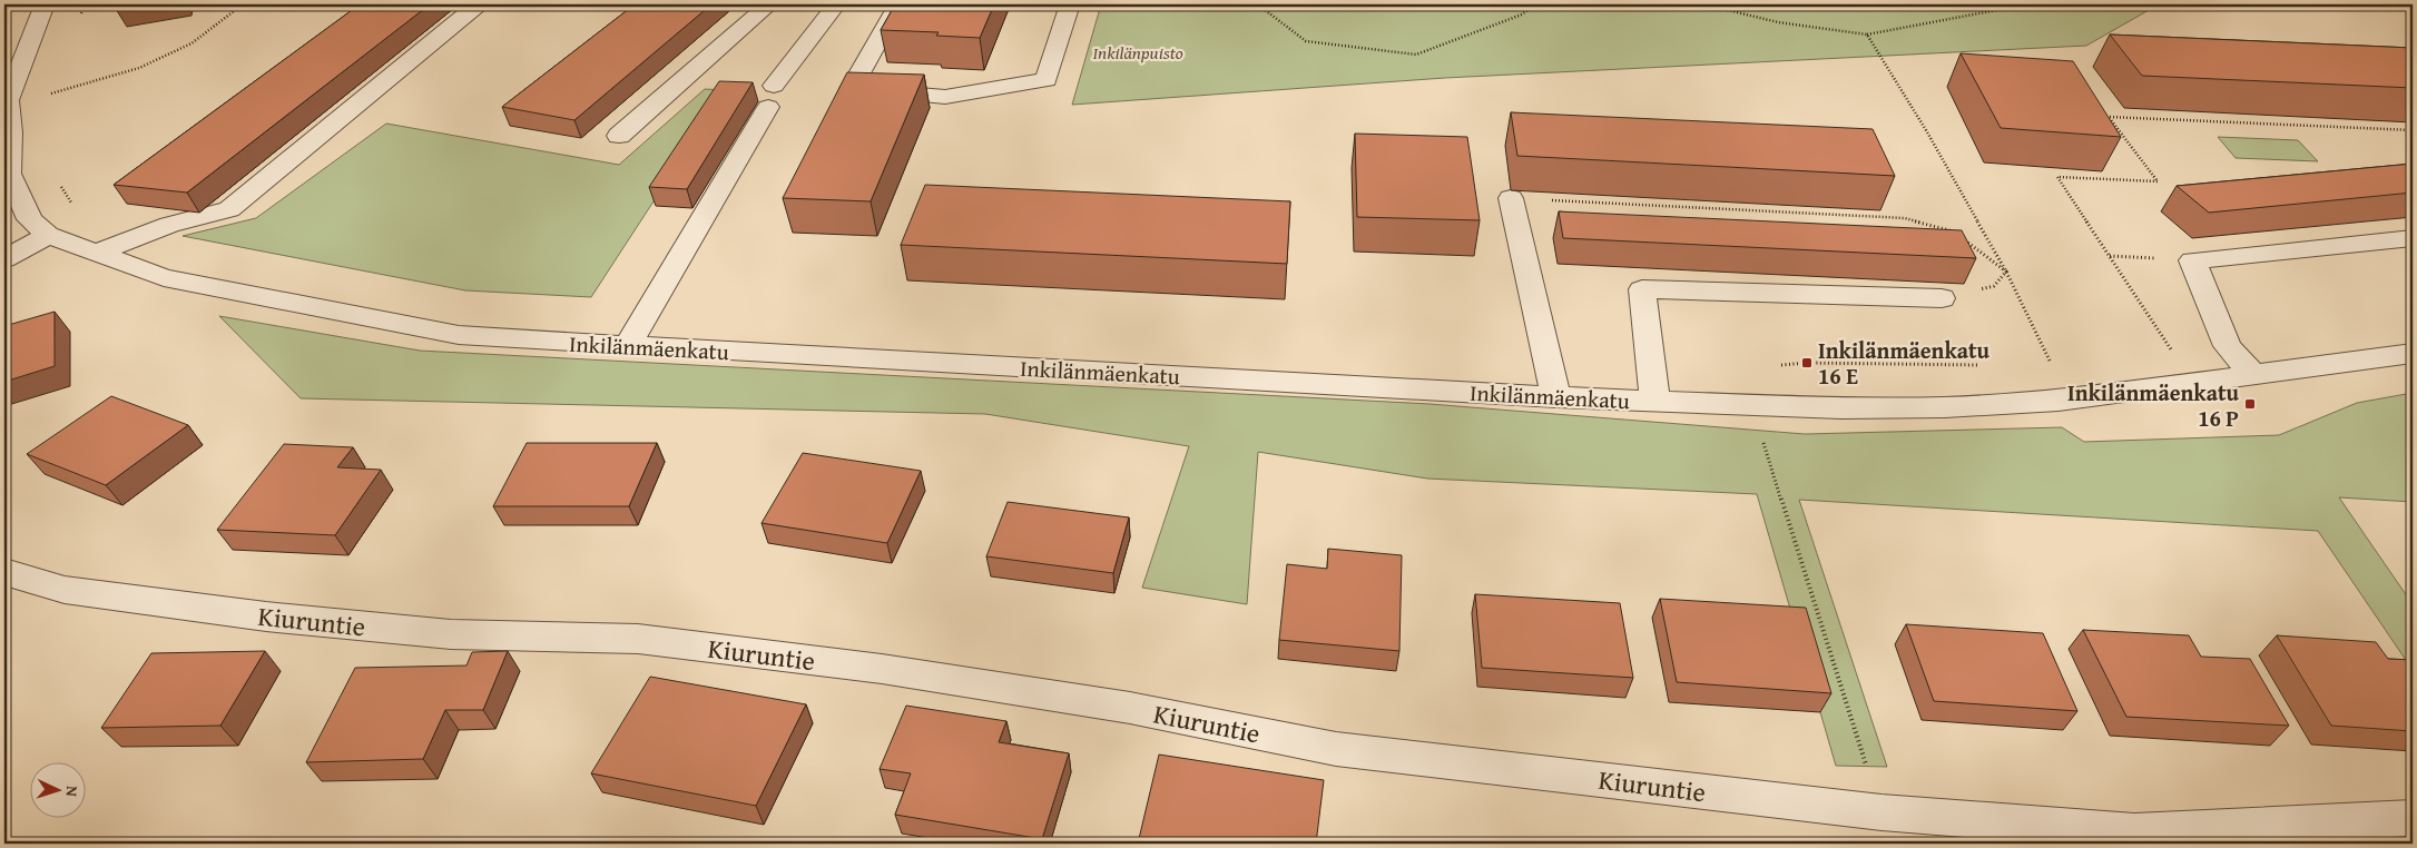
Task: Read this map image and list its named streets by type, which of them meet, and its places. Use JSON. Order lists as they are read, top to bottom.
{
  "streets": {
    "street": ["Inkilänmäenkatu", "Kiuruntie"]
  },
  "parks": ["Inkilänpuisto"],
  "places": {
    "transit": ["Inkilänmäenkatu 16 E", "Inkilänmäenkatu 16 P"]
  },
  "north": "right"
}
